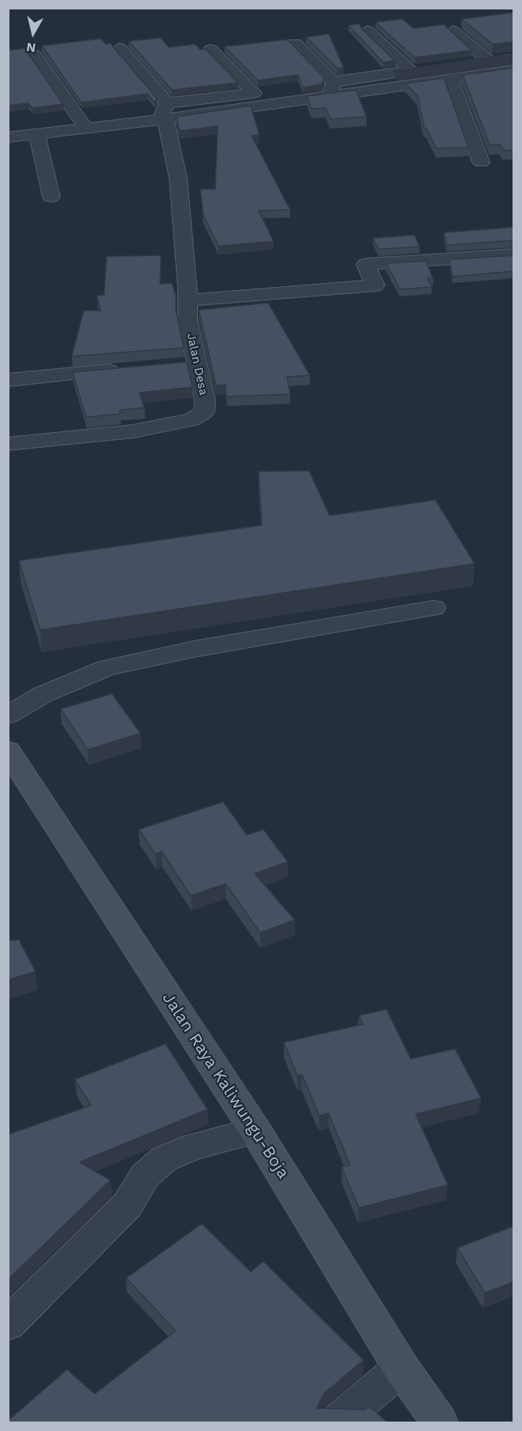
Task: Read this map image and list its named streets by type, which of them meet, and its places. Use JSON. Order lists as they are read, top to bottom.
{
  "streets": {
    "main road": ["Jalan Raya Kaliwungu-Boja"],
    "street": ["Jalan Desa"]
  },
  "north": "bottom"
}
